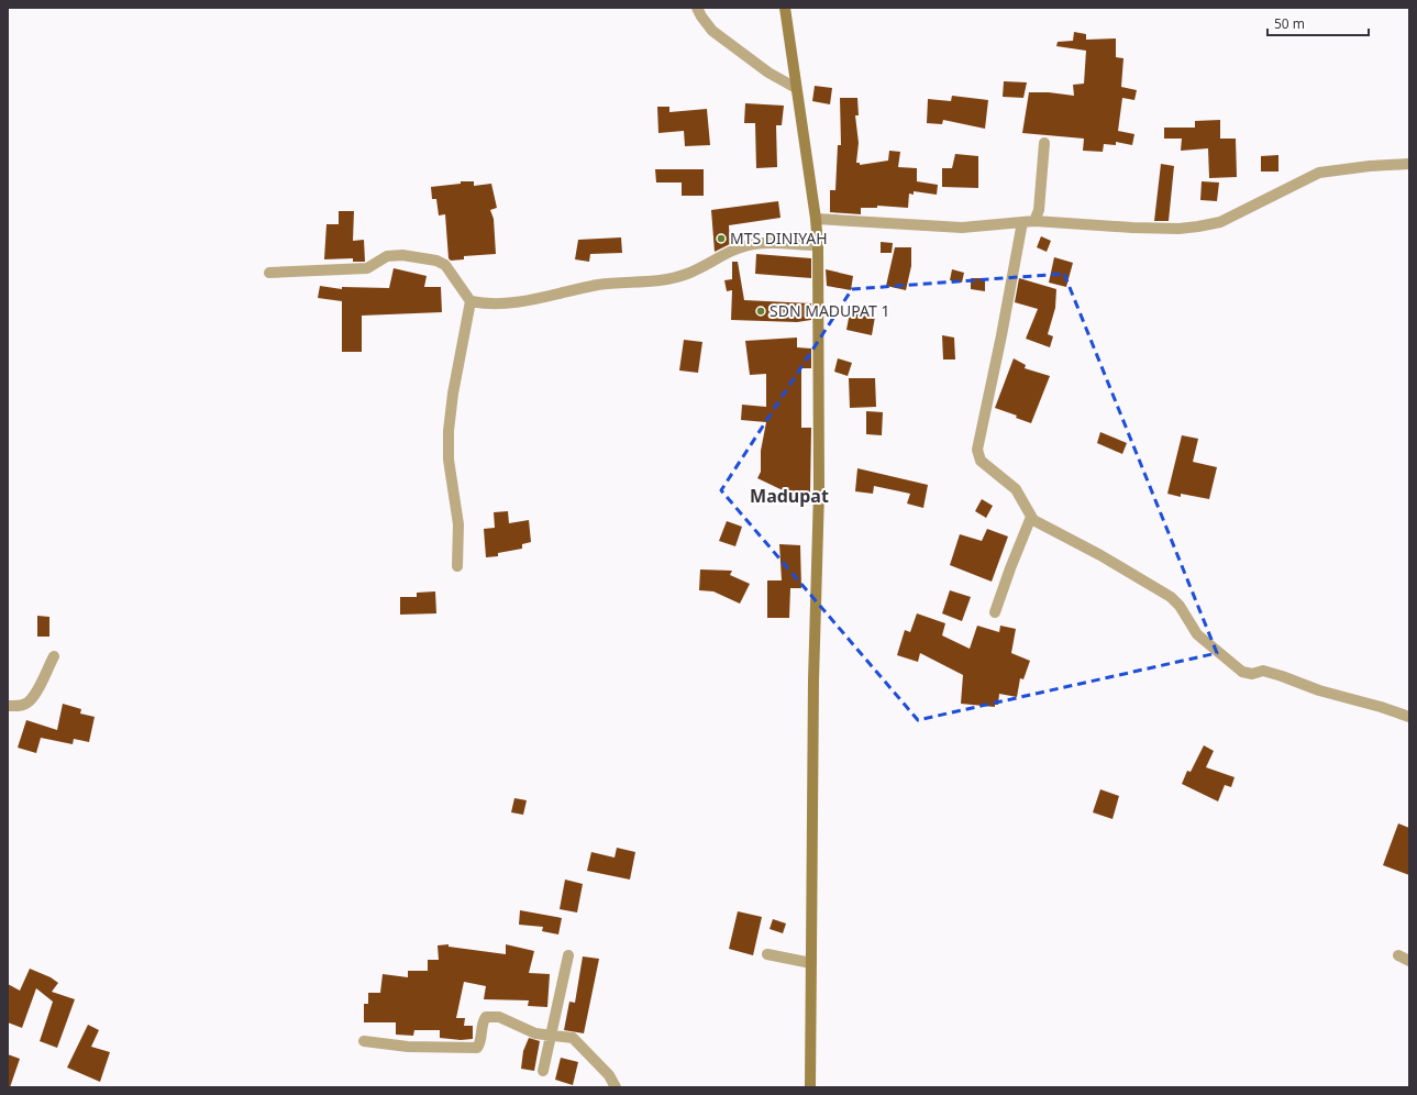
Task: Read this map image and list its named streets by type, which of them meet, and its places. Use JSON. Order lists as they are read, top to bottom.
{
  "districts": ["Madupat"],
  "places": ["MTS DINIYAH", "SDN MADUPAT 1"],
  "scale_bar": "50 m"
}
